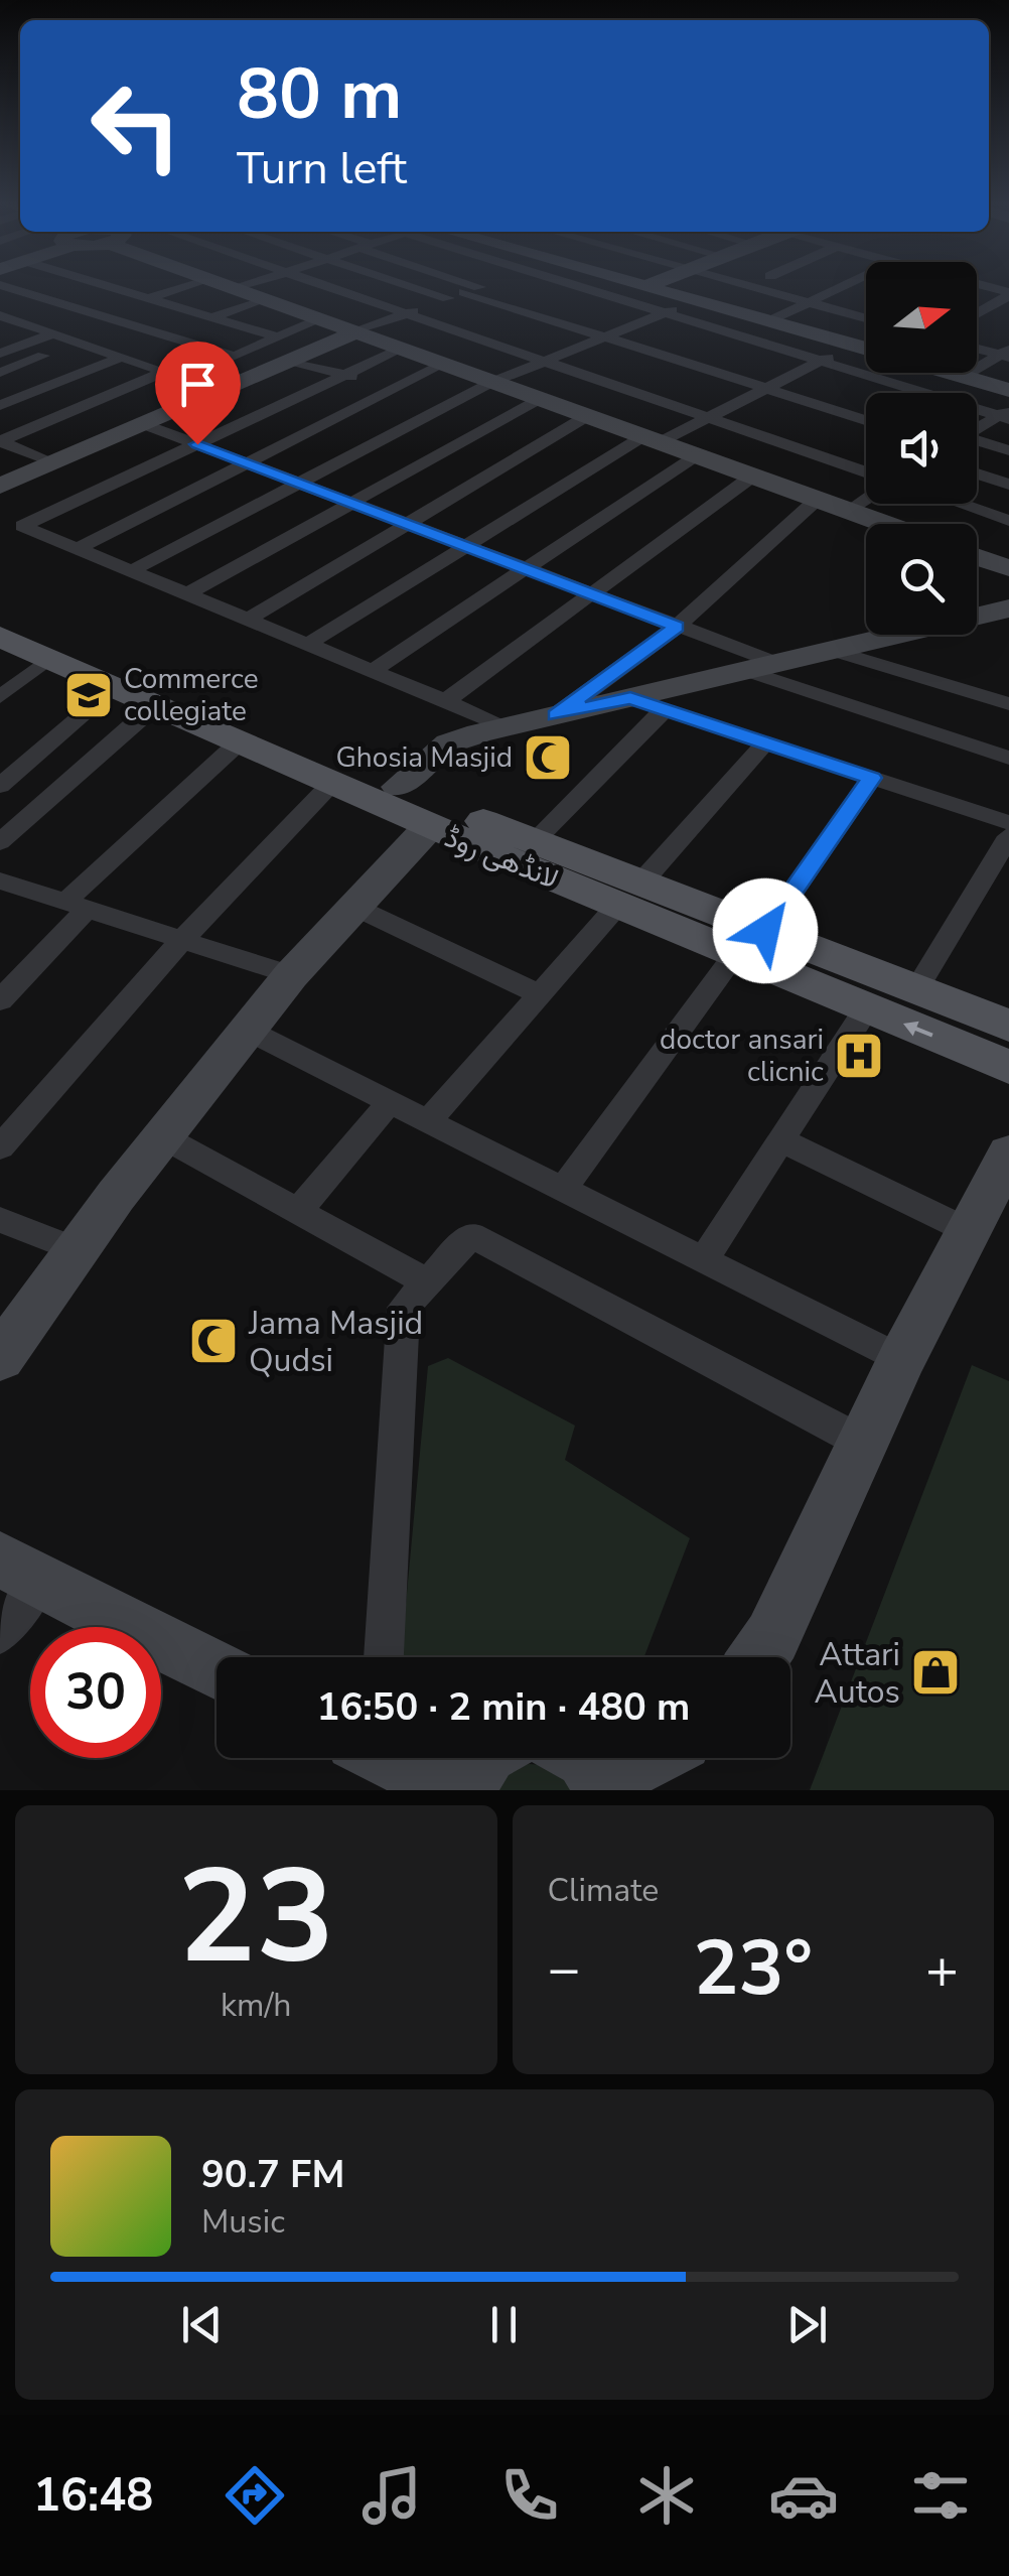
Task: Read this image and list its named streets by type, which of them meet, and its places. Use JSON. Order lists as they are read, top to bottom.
{
  "streets": {
    "main road": ["لانڈھی روڈ"]
  },
  "places": {
    "school or university": ["Commerce collegiate"],
    "mosque": ["Ghosia Masjid", "Jama Masjid Qudsi"],
    "hospital": ["doctor ansari clicnic"],
    "shop": ["Attari Autos"]
  },
  "north": "right",
  "page": {
    "turn": ["80 m", "Turn left"],
    "limit": "30",
    "trip": "16:50 · 2 min · 480 m",
    "tile": [
      ["23", "km/h"],
      "Climate"
    ],
    "heat": ["−", "23°", "+"],
    "song": ["90.7 FM", "Music"],
    "tabs": "16:48"
  }
}
